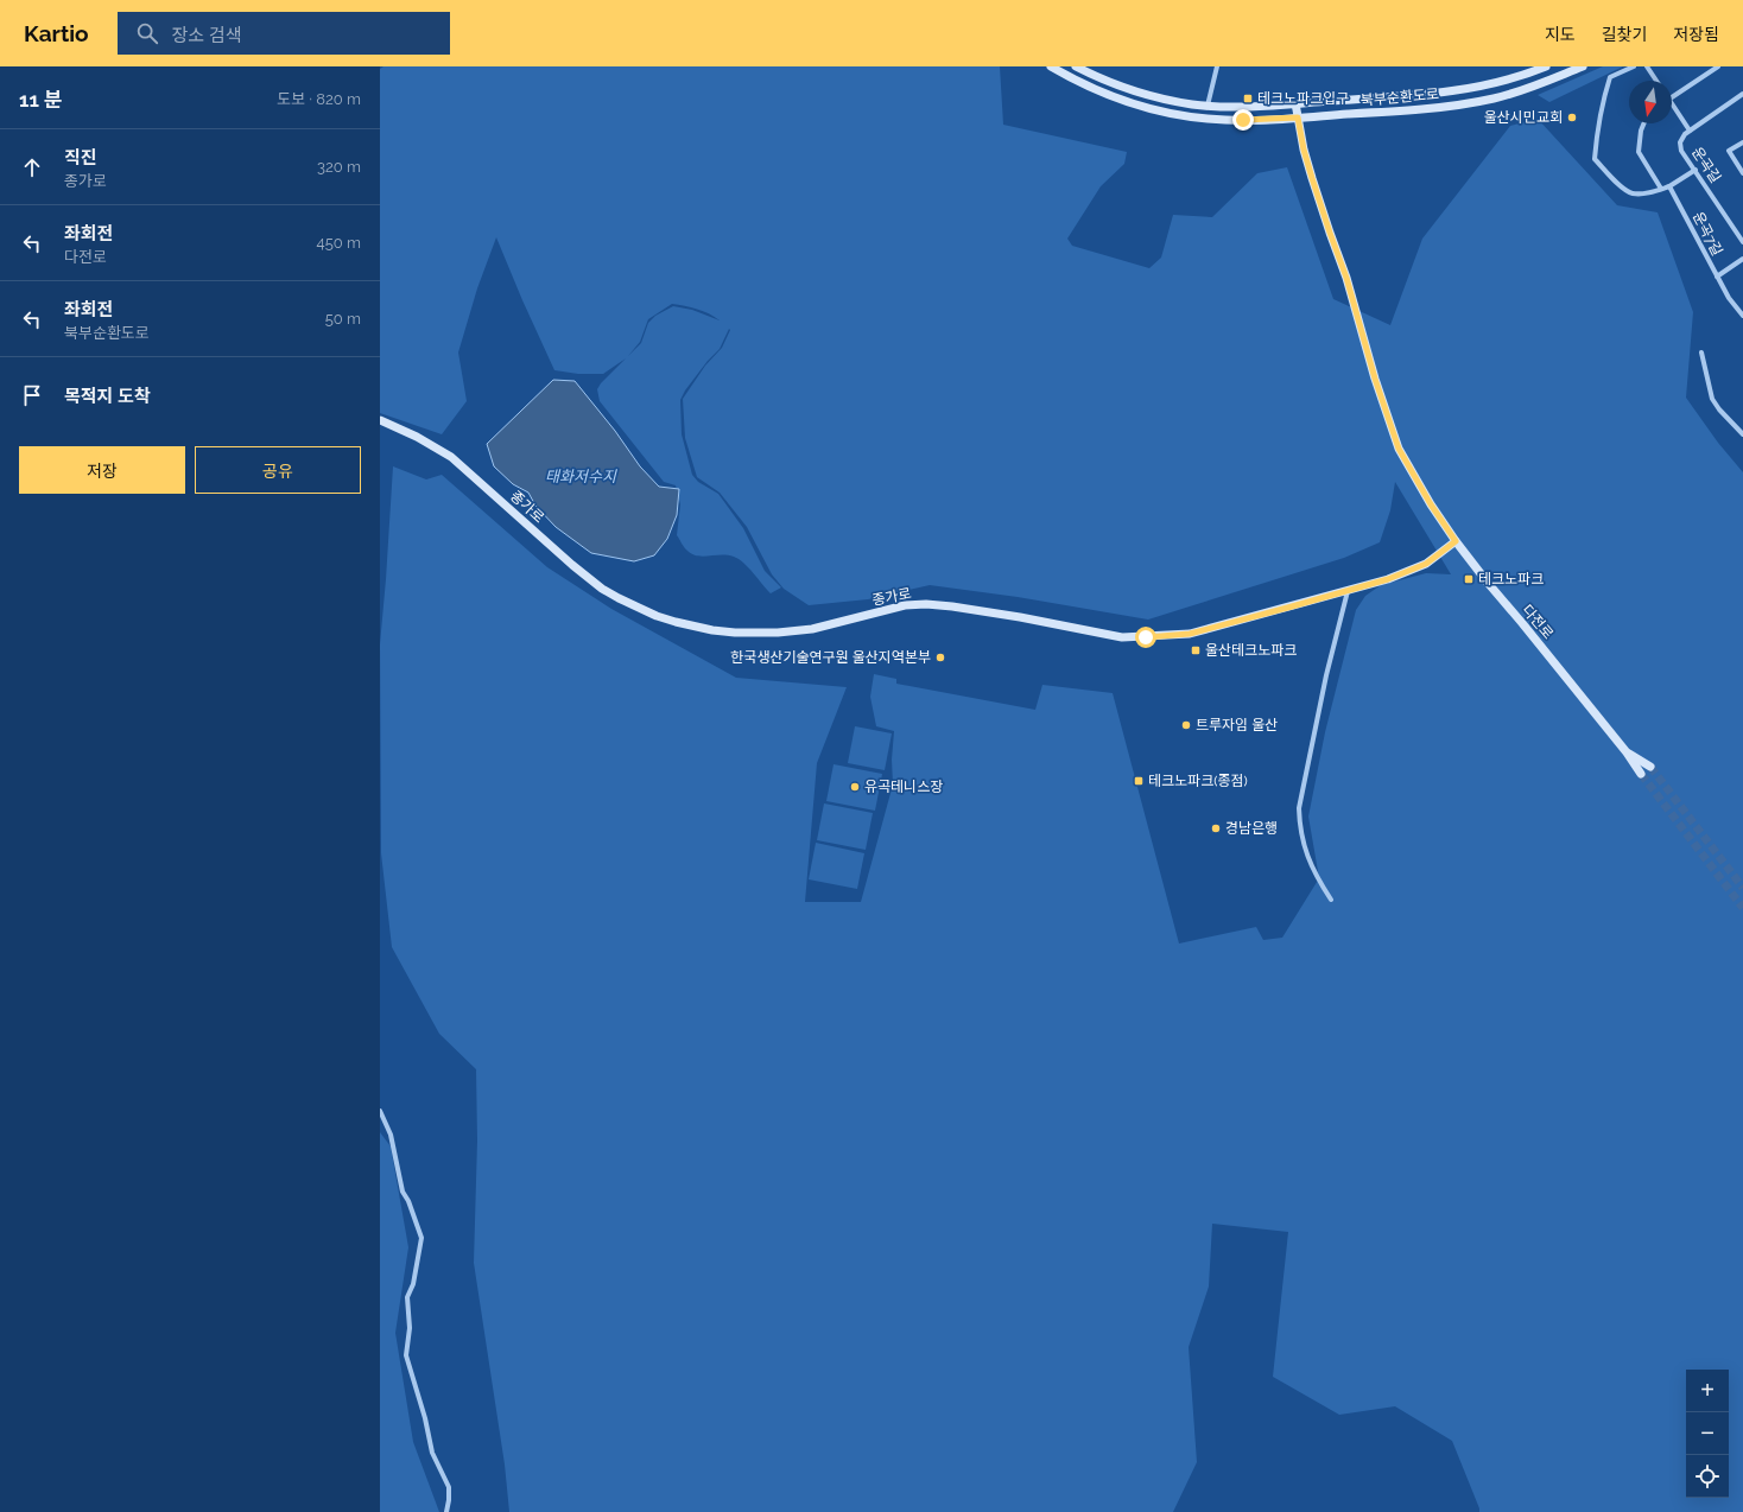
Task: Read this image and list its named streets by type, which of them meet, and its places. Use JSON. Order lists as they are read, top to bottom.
{
  "streets": {
    "main road": ["북부순환도로", "종가로", "다전로"],
    "street": ["운곡길", "운곡7길"]
  },
  "crossings": [
    ["북부순환도로", "다전로"],
    ["종가로", "다전로"]
  ],
  "water": ["태화저수지"],
  "places": {
    "transit": [
      "테크노파크입구",
      "테크노파크",
      "울산테크노파크",
      "테크노파크(종점)"
    ],
    "other": [
      "울산시민교회",
      "한국생산기술연구원 울산지역본부",
      "트루자임 울산",
      "유곡테니스장",
      "경남은행"
    ]
  },
  "north": "bottom",
  "page": {
    "header": "Kartio",
    "search": "장소 검색",
    "nav": ["지도", "길찾기", "저장됨"],
    "heading": ["11 분", "도보 · 820 m"],
    "list": [
      ["직진", "종가로", "320 m"],
      ["좌회전", "다전로", "450 m"],
      ["좌회전", "북부순환도로", "50 m"],
      "목적지 도착"
    ],
    "buttons": ["저장", "공유"],
    "map_buttons": ["+", "−"]
  }
}
